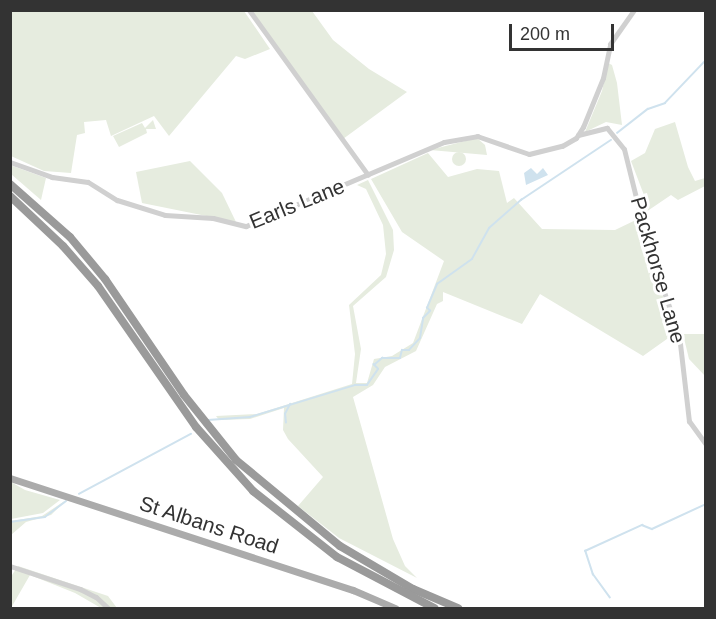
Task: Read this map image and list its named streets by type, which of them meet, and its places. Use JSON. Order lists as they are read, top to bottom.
{
  "streets": {
    "main road": ["St Albans Road"],
    "street": ["Earls Lane", "Packhorse Lane"]
  },
  "crossings": [
    ["Earls Lane", "Packhorse Lane"]
  ],
  "scale_bar": "200 m"
}
